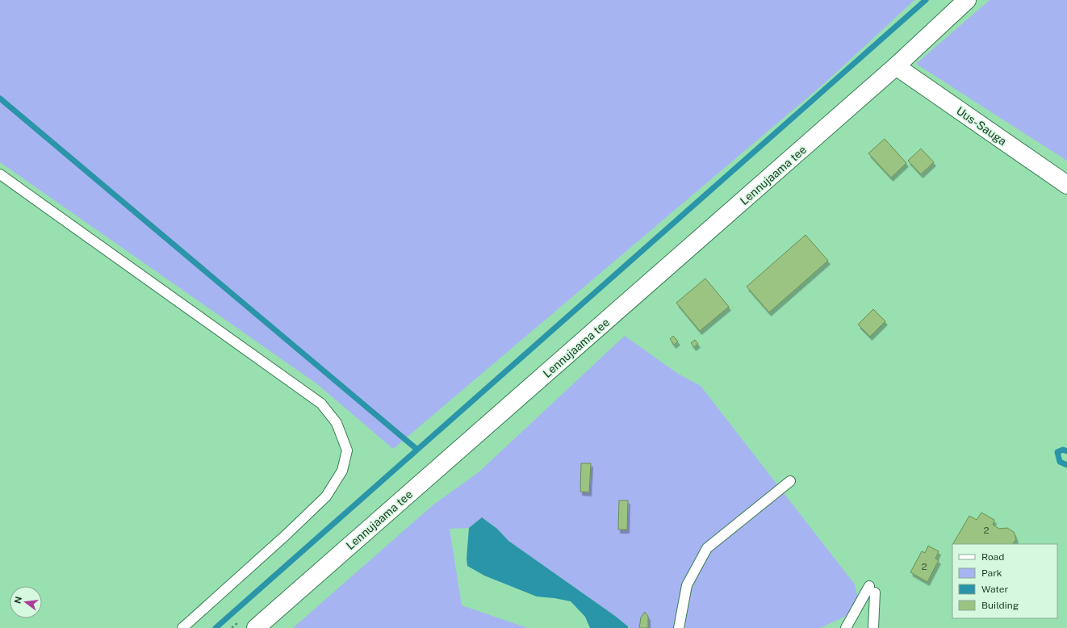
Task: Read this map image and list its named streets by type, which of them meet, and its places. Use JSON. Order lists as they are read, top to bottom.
{
  "streets": {
    "street": ["Uus-Sauga", "Lennujaama tee"]
  },
  "crossings": [
    ["Uus-Sauga", "Lennujaama tee"]
  ],
  "house_numbers": ["2", "2"],
  "legend": [
    "Road",
    "Park",
    "Water",
    "Building"
  ],
  "north": "left"
}
